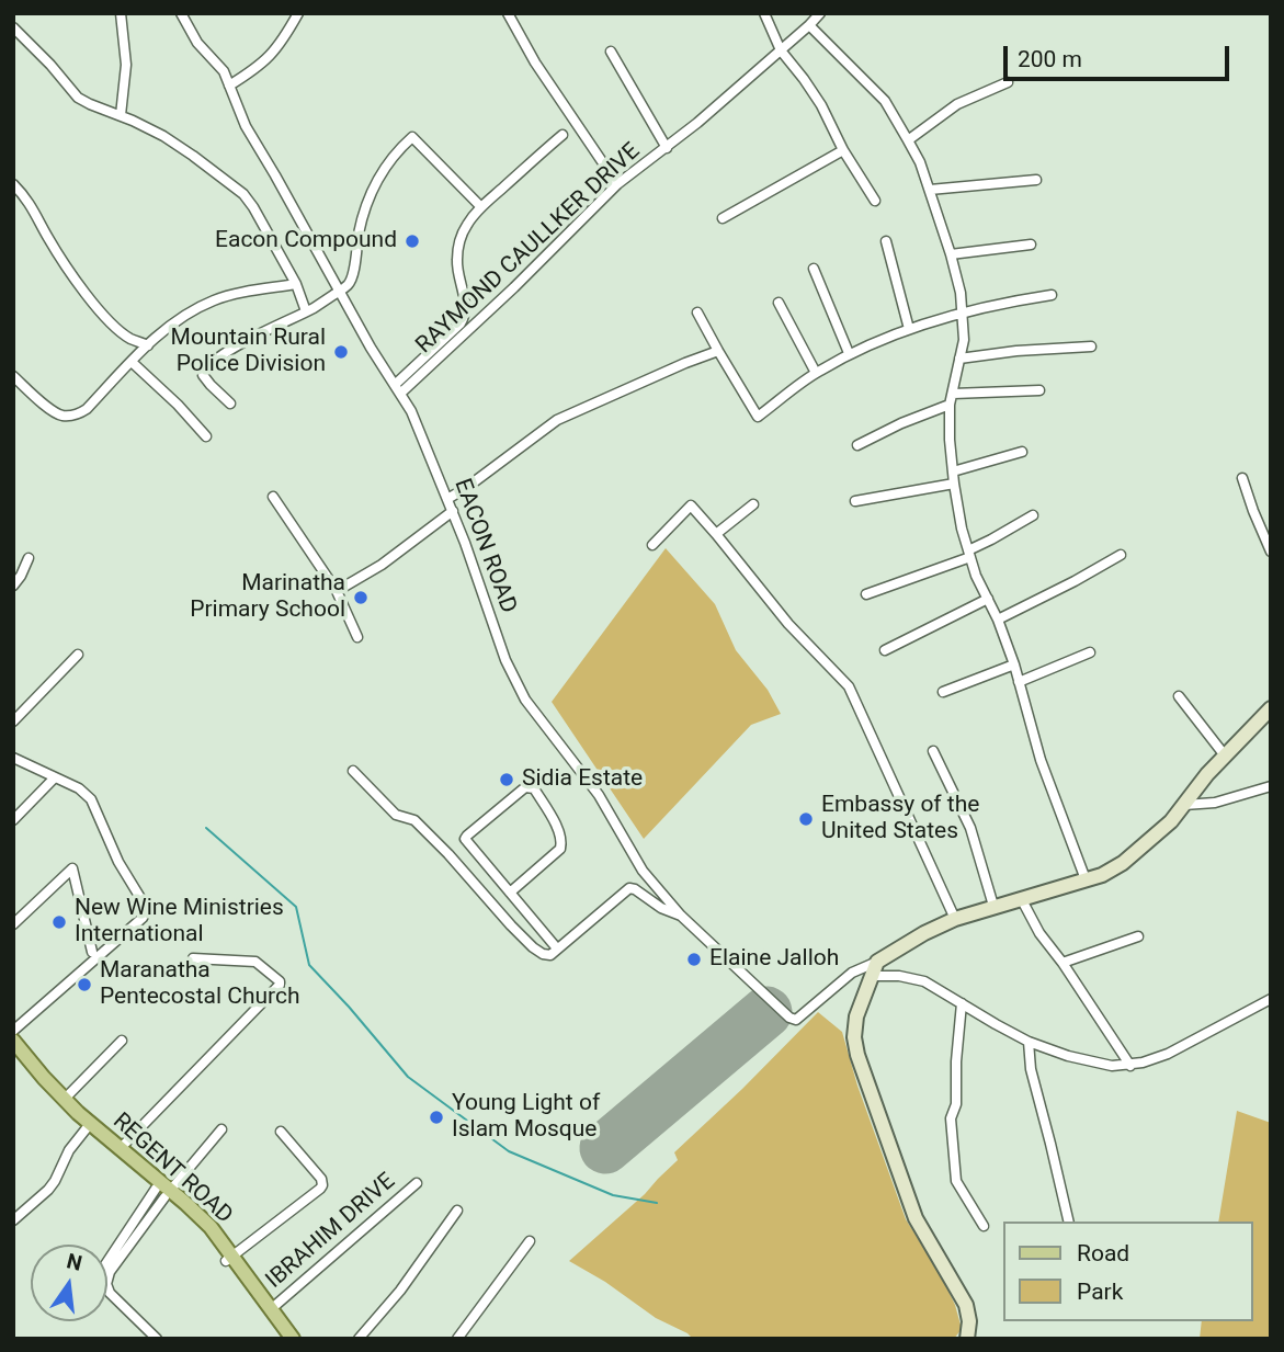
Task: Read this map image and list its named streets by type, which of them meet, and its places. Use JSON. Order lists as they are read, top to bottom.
{
  "streets": {
    "main road": ["REGENT ROAD"],
    "street": ["RAYMOND CAULLKER DRIVE", "EACON ROAD", "IBRAHIM DRIVE"]
  },
  "crossings": [
    ["RAYMOND CAULLKER DRIVE", "EACON ROAD"],
    ["REGENT ROAD", "IBRAHIM DRIVE"]
  ],
  "places": [
    "Eacon Compound",
    "Mountain Rural Police Division",
    "Marinatha Primary School",
    "Sidia Estate",
    "Embassy of the United States",
    "New Wine Ministries International",
    "Elaine Jalloh",
    "Maranatha Pentecostal Church",
    "Young Light of Islam Mosque"
  ],
  "legend": ["Road", "Park"],
  "scale_bar": "200 m",
  "north": "top"
}
